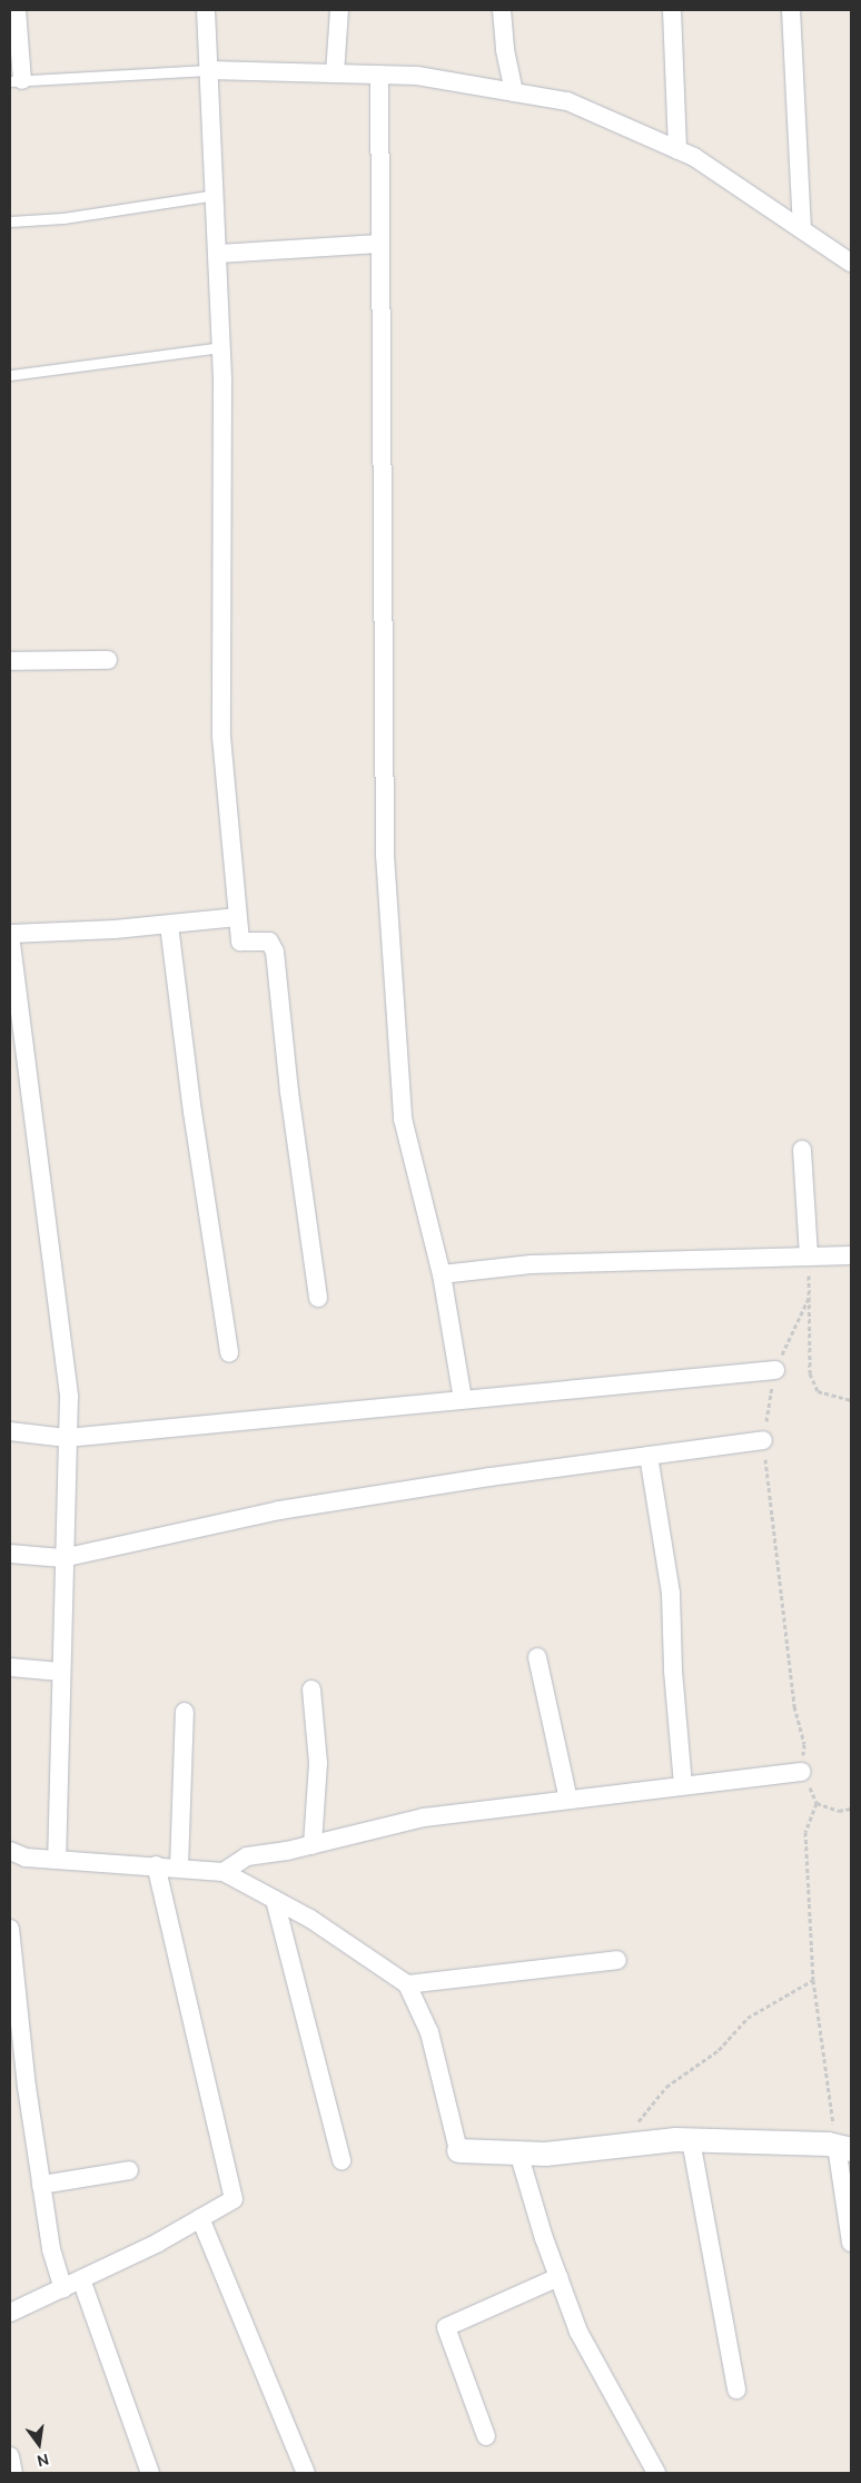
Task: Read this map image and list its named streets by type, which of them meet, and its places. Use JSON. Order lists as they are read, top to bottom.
{
  "north": "bottom"
}
